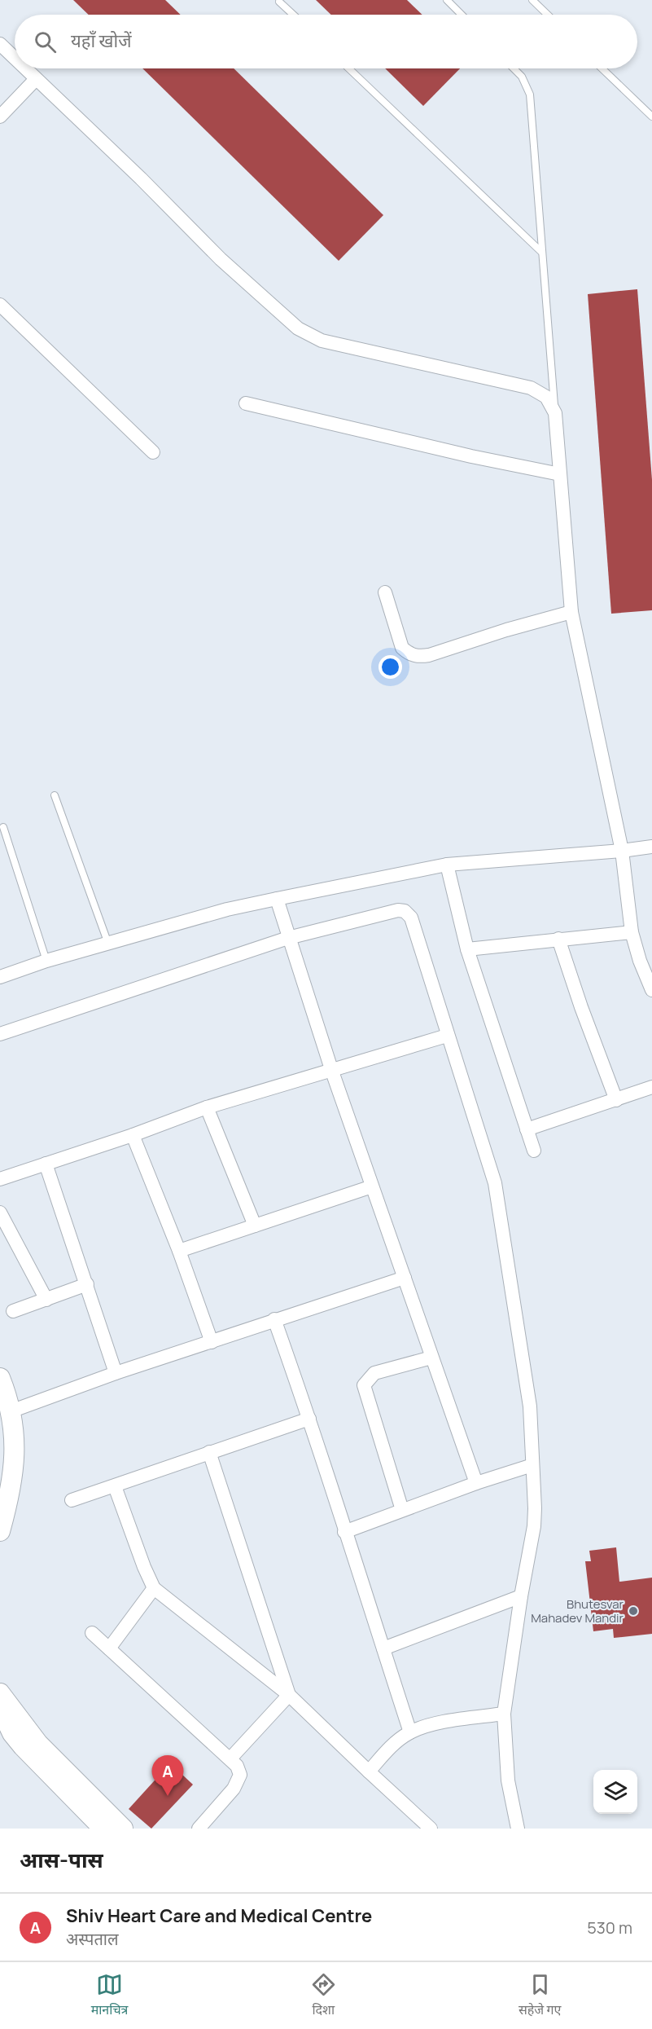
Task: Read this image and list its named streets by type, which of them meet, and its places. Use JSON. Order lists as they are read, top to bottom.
{
  "places": ["Bhutesvar Mahadev Mandir"],
  "page": {
    "search": "यहाँ खोजें",
    "pins": "A",
    "heading": "आस-पास",
    "list": [
      {
        "mark": "A",
        "name": "Shiv Heart Care and Medical Centre",
        "note": "अस्पताल",
        "value": "530 m"
      }
    ],
    "nav": ["मानचित्र", "दिशा", "सहेजे गए"]
  }
}
